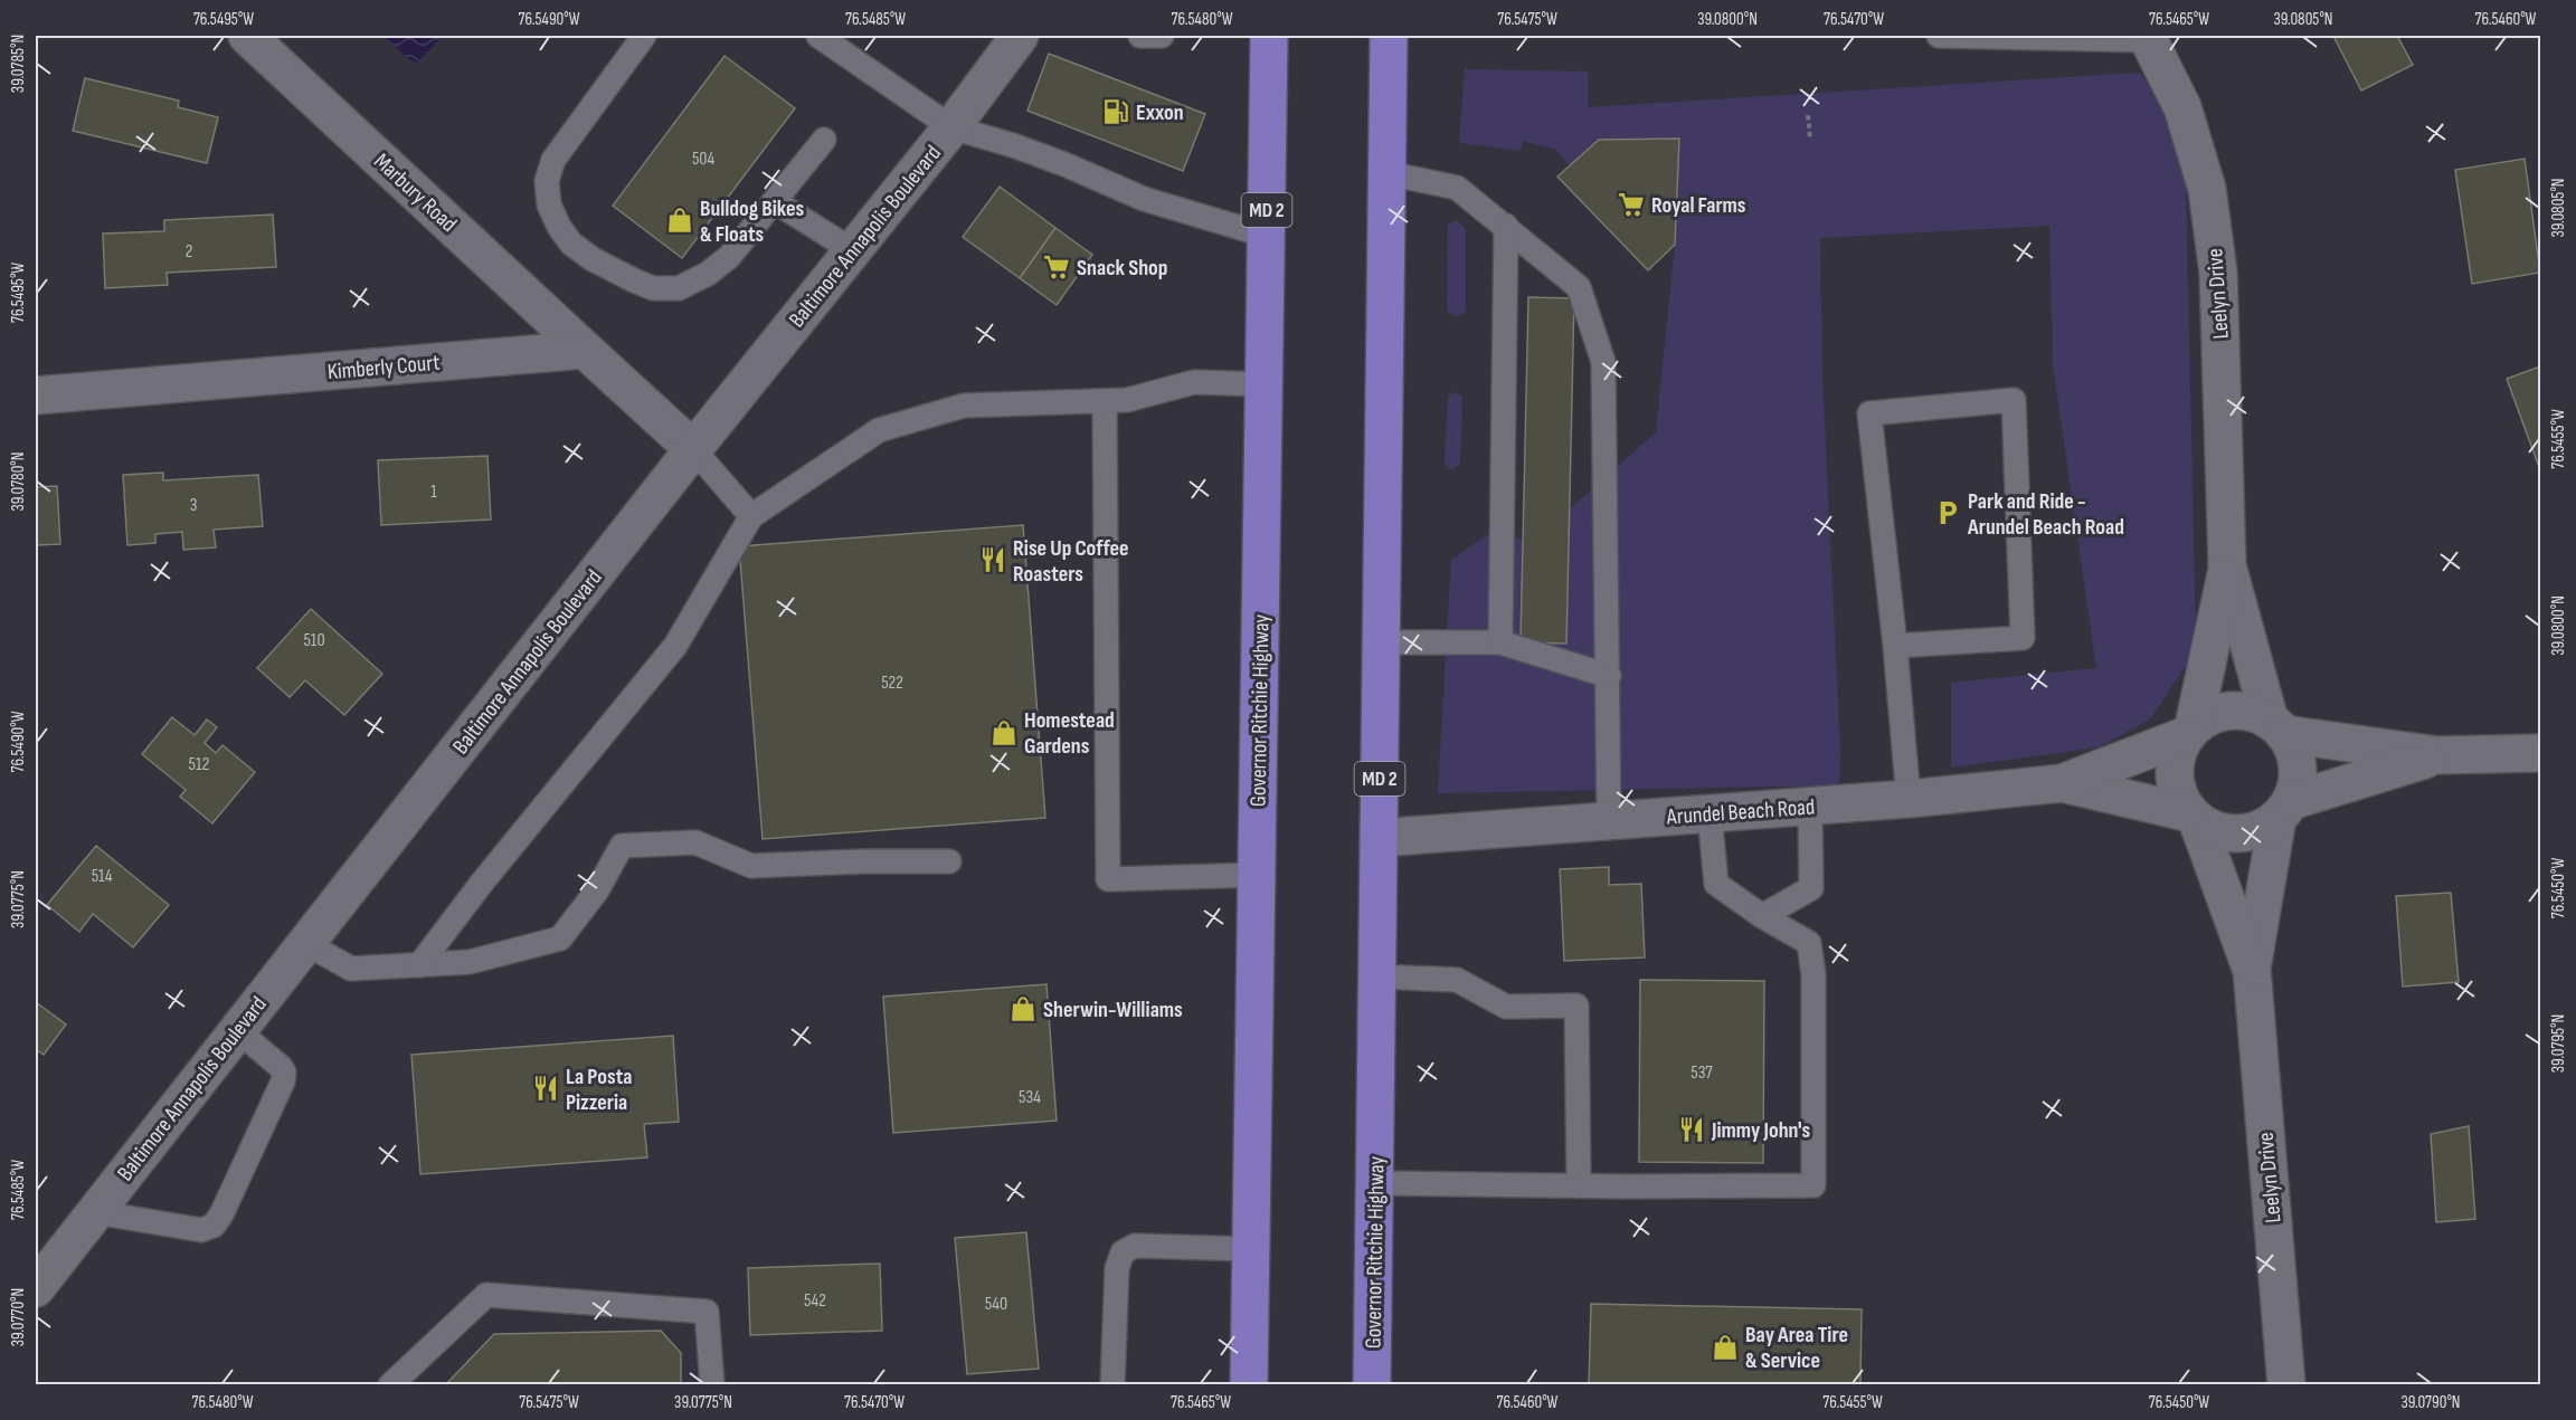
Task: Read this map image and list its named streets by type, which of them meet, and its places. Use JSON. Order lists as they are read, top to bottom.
{
  "streets": {
    "highway": ["MD 2", "Governor Ritchie Highway"],
    "street": [
      "Marbury Road",
      "Baltimore Annapolis Boulevard",
      "Leelyn Drive",
      "Kimberly Court",
      "Arundel Beach Road"
    ]
  },
  "crossings": [
    ["Marbury Road", "Kimberly Court"],
    ["Leelyn Drive", "Arundel Beach Road"],
    ["Governor Ritchie Highway", "Arundel Beach Road"]
  ],
  "places": {
    "fuel station": ["Exxon"],
    "supermarket": ["Royal Farms", "Snack Shop"],
    "shop": [
      "Bulldog Bikes & Floats",
      "Homestead Gardens",
      "Sherwin-Williams",
      "Bay Area Tire & Service"
    ],
    "parking": ["Park and Ride - Arundel Beach Road"],
    "restaurant": ["Rise Up Coffee Roasters", "La Posta Pizzeria", "Jimmy John's"]
  },
  "house_numbers": [
    "504",
    "2",
    "1",
    "3",
    "510",
    "522",
    "512",
    "514",
    "537",
    "534",
    "542",
    "540"
  ],
  "coordinates": [
    "76.5495°W",
    "76.5490°W",
    "76.5485°W",
    "76.5480°W",
    "76.5475°W",
    "39.0800°N",
    "76.5470°W",
    "76.5465°W",
    "39.0805°N",
    "76.5460°W",
    "39.0785°N",
    "76.5455°W",
    "39.0780°N",
    "76.5450°W",
    "39.0775°N",
    "39.0795°N",
    "39.0770°N",
    "39.0790°N"
  ]
}
